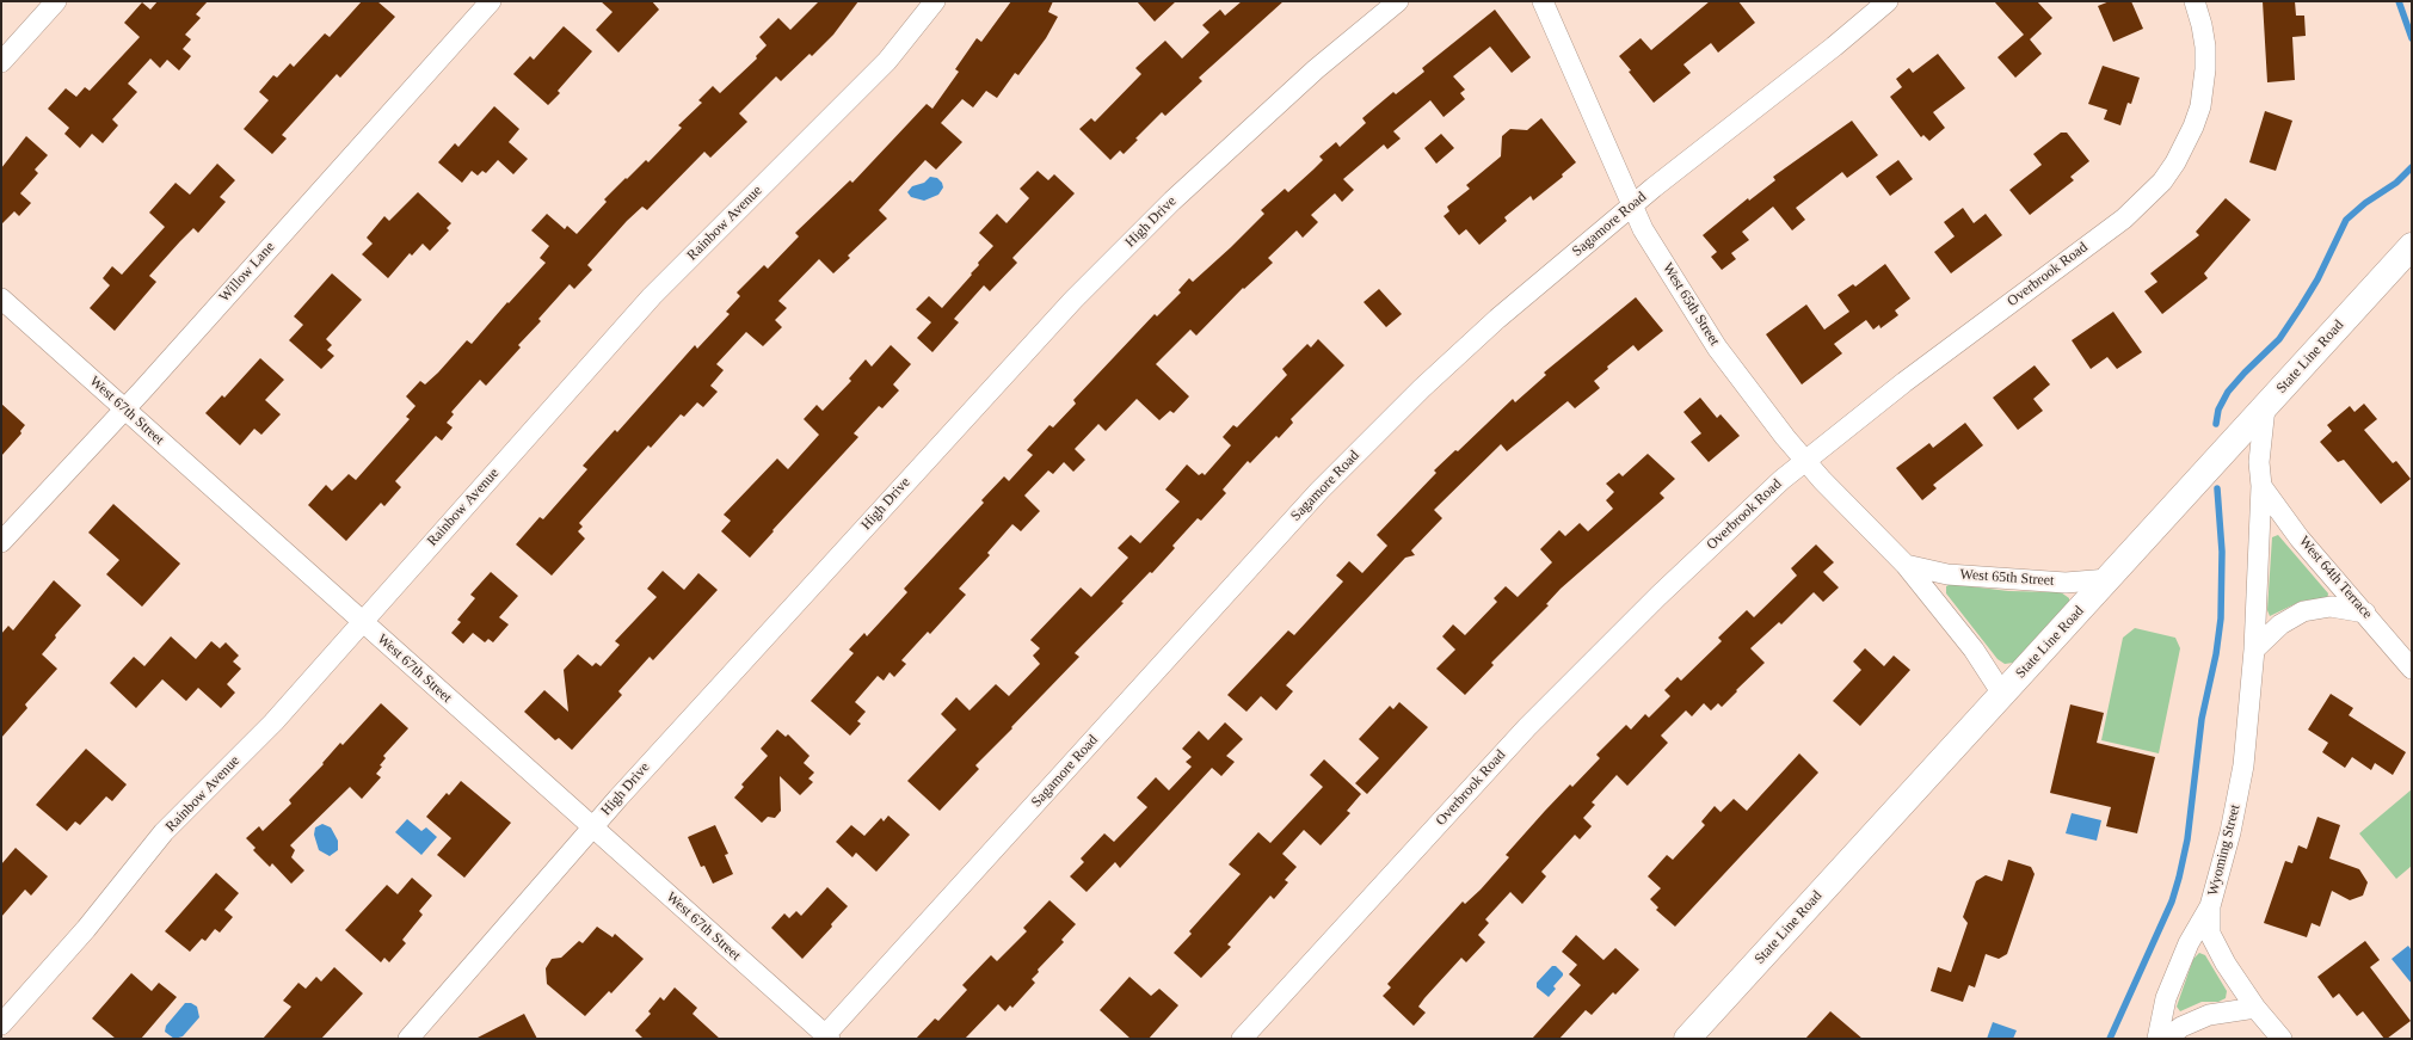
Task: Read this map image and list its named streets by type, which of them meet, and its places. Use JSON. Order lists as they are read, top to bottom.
{
  "streets": {
    "main road": ["State Line Road"],
    "street": [
      "High Drive",
      "Rainbow Avenue",
      "Sagamore Road",
      "Willow Lane",
      "Overbrook Road",
      "West 65th Street",
      "West 67th Street",
      "West 64th Terrace",
      "Wyoming Street"
    ]
  },
  "crossings": [
    ["High Drive", "West 67th Street"],
    ["Rainbow Avenue", "West 67th Street"],
    ["Sagamore Road", "West 65th Street"],
    ["Sagamore Road", "West 67th Street"],
    ["Willow Lane", "West 67th Street"],
    ["Overbrook Road", "West 65th Street"],
    ["West 65th Street", "State Line Road"],
    ["State Line Road", "Wyoming Street"],
    ["West 64th Terrace", "Wyoming Street"]
  ]
}
